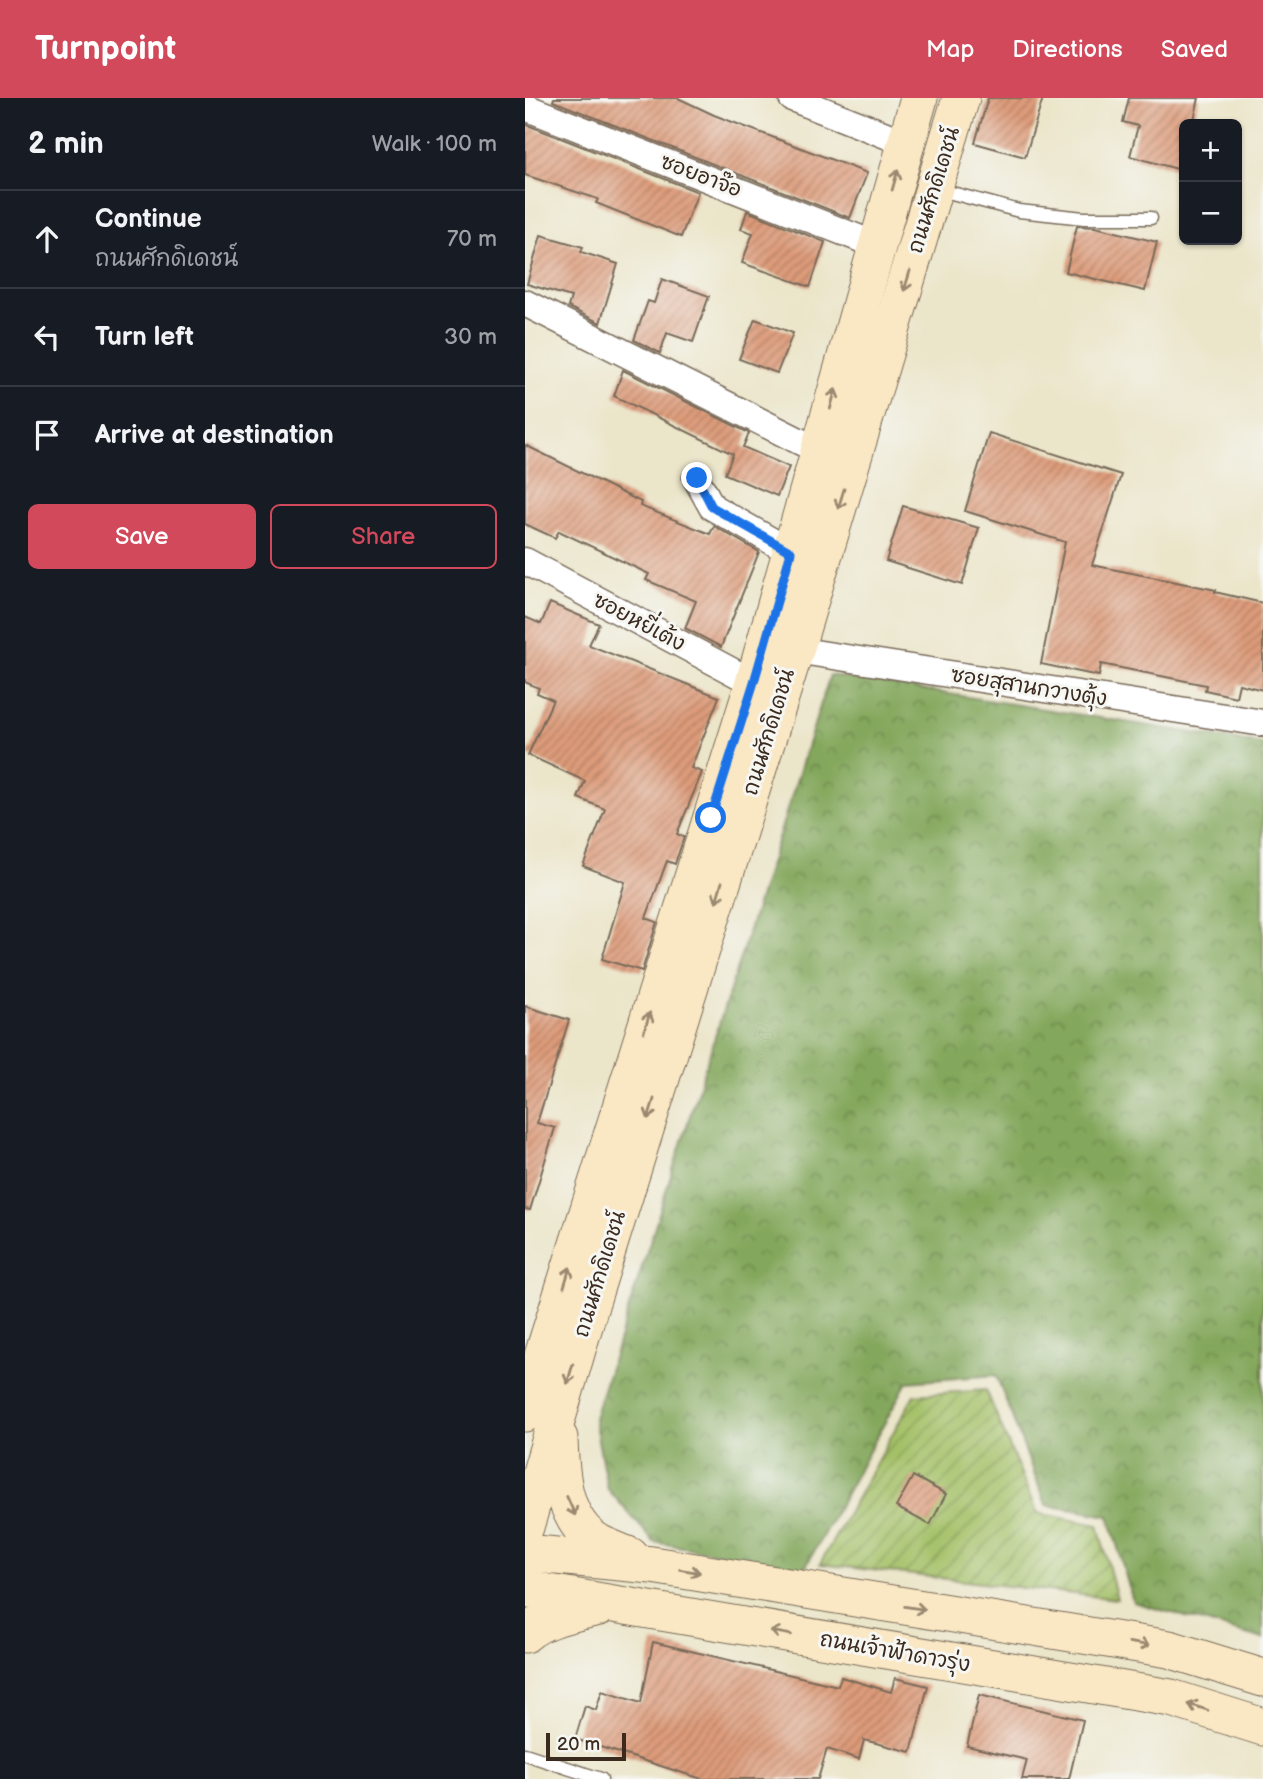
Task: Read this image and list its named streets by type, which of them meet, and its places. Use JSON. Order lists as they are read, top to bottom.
{
  "streets": {
    "main road": ["ถนนศักดิเดชน์", "ถนนเจ้าฟ้าดาวรุ่ง"],
    "street": ["ซอยอาจ๊อ", "ซอยหยี่เต้ง", "ซอยสุสานกวางตุ้ง"]
  },
  "crossings": [
    ["ซอยอาจ๊อ", "ถนนศักดิเดชน์"],
    ["ถนนศักดิเดชน์", "ซอยหยี่เต้ง"],
    ["ถนนศักดิเดชน์", "ซอยสุสานกวางตุ้ง"]
  ],
  "scale_bar": "20 m",
  "page": {
    "header": "Turnpoint",
    "nav": ["Map", "Directions", "Saved"],
    "heading": ["2 min", "Walk · 100 m"],
    "map_buttons": ["+", "−"],
    "list": [
      ["Continue", "ถนนศักดิเดชน์", "70 m"],
      ["Turn left", "30 m"],
      "Arrive at destination"
    ],
    "buttons": ["Save", "Share"],
    "scale": "20 m"
  }
}
